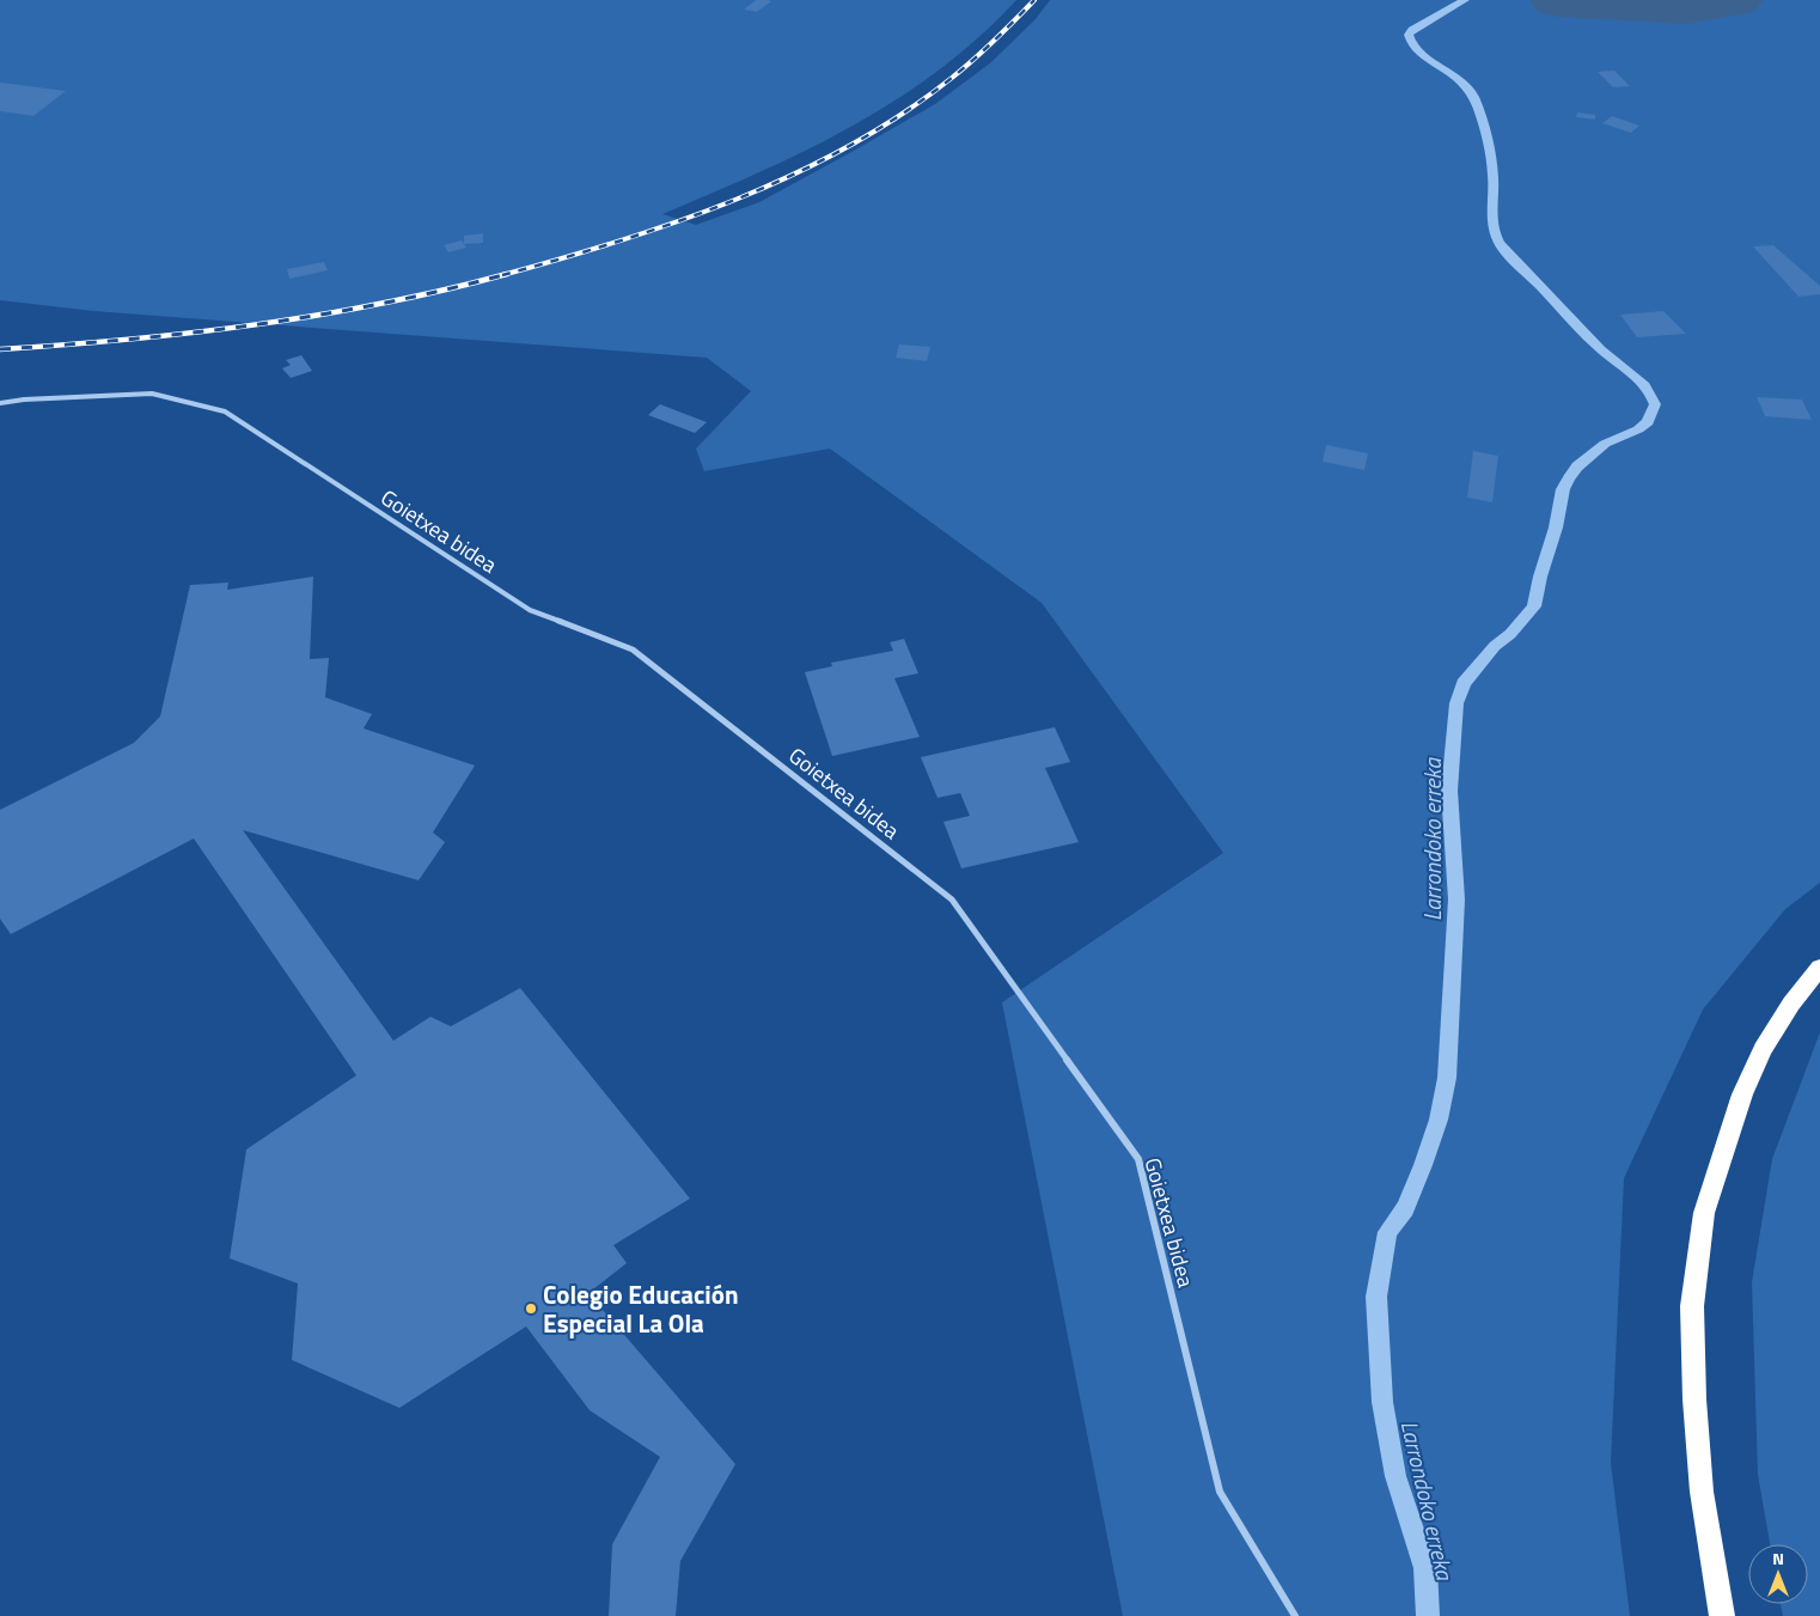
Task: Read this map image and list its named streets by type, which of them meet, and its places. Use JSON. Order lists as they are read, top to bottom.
{
  "streets": {
    "street": ["Goietxea bidea"]
  },
  "water": ["Larrondoko erreka"],
  "places": ["Colegio Educación Especial La Ola"],
  "north": "top"
}
